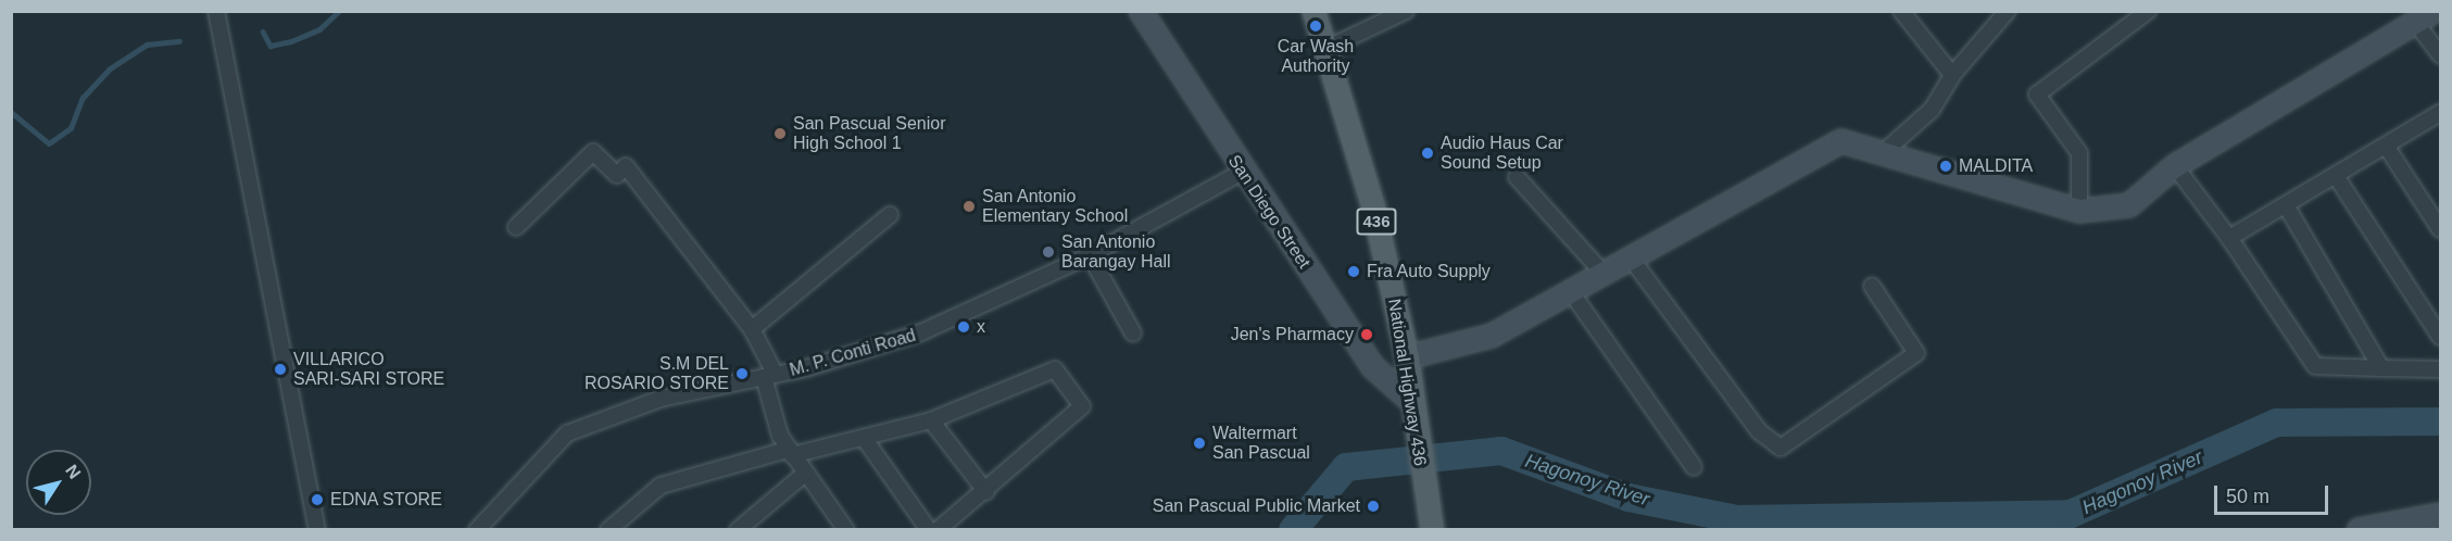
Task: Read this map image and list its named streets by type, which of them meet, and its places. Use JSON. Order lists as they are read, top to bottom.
{
  "streets": {
    "main road": ["436", "National Highway 436"],
    "street": ["San Diego Street", "M. P. Conti Road"]
  },
  "crossings": [
    ["San Diego Street", "M. P. Conti Road"],
    ["San Diego Street", "National Highway 436"]
  ],
  "water": ["Hagonoy River"],
  "places": [
    "Car Wash Authority",
    "San Pascual Senior High School 1",
    "Audio Haus Car Sound Setup",
    "MALDITA",
    "San Antonio Elementary School",
    "San Antonio Barangay Hall",
    "Fra Auto Supply",
    "x",
    "Jen's Pharmacy",
    "VILLARICO SARI-SARI STORE",
    "S.M DEL ROSARIO STORE",
    "Waltermart San Pascual",
    "EDNA STORE",
    "San Pascual Public Market"
  ],
  "scale_bar": "50 m",
  "north": "top right"
}
